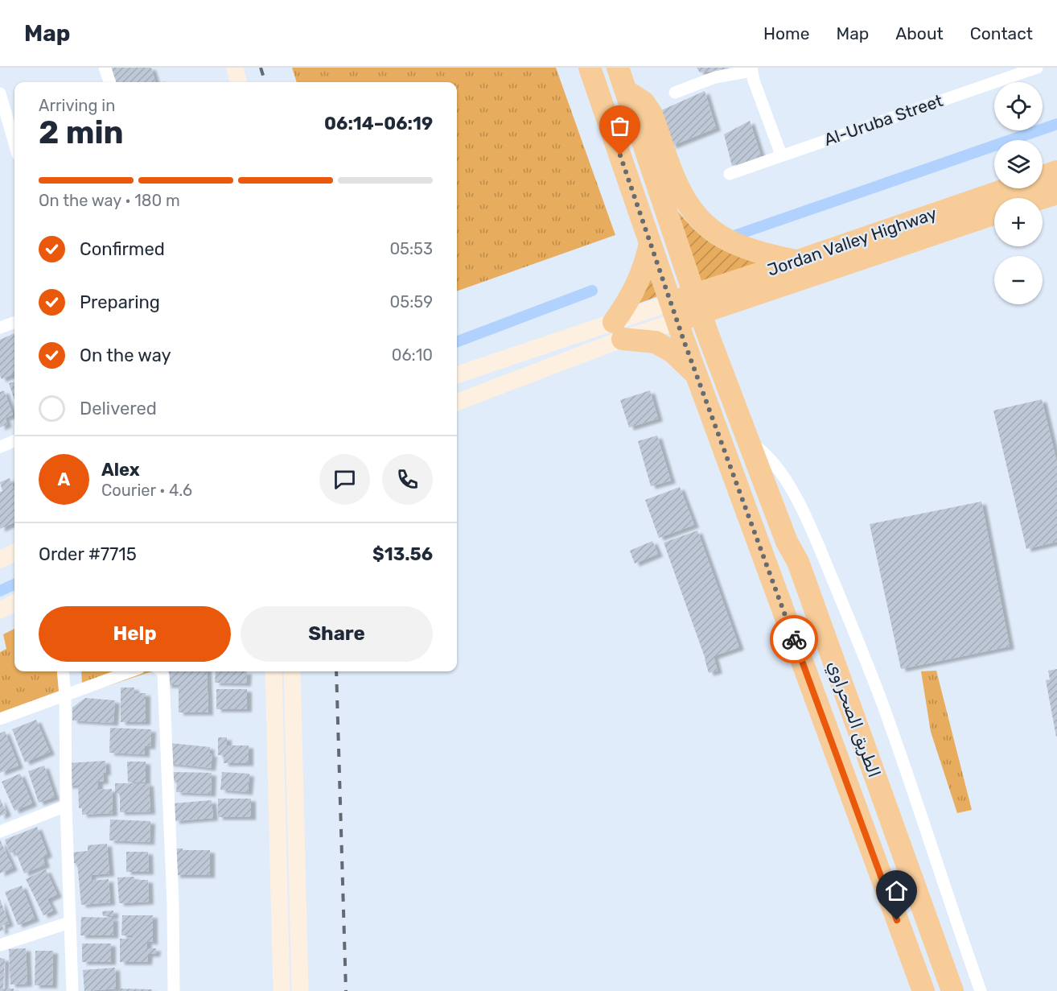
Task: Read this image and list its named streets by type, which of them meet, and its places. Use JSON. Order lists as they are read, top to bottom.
{
  "streets": {
    "highway": ["Jordan Valley Highway", "الطريق الصحراوي"],
    "street": ["Al-Uruba Street"]
  },
  "crossings": [
    ["Jordan Valley Highway", "الطريق الصحراوي"]
  ],
  "page": {
    "header": "Map",
    "nav": [
      "Home",
      "Map",
      "About",
      "Contact"
    ],
    "map_buttons": ["+", "−"],
    "heading": ["2 min", "Arriving in", "06:14–06:19"],
    "panel": [
      "Alex",
      "Courier · 4.6",
      "Order #7715",
      "$13.56"
    ],
    "bar": "On the way · 180 m",
    "list": [
      ["Confirmed", "05:53"],
      ["Preparing", "05:59"],
      ["On the way", "06:10"],
      "Delivered"
    ],
    "round": "A",
    "buttons": ["Help", "Share"]
  }
}
